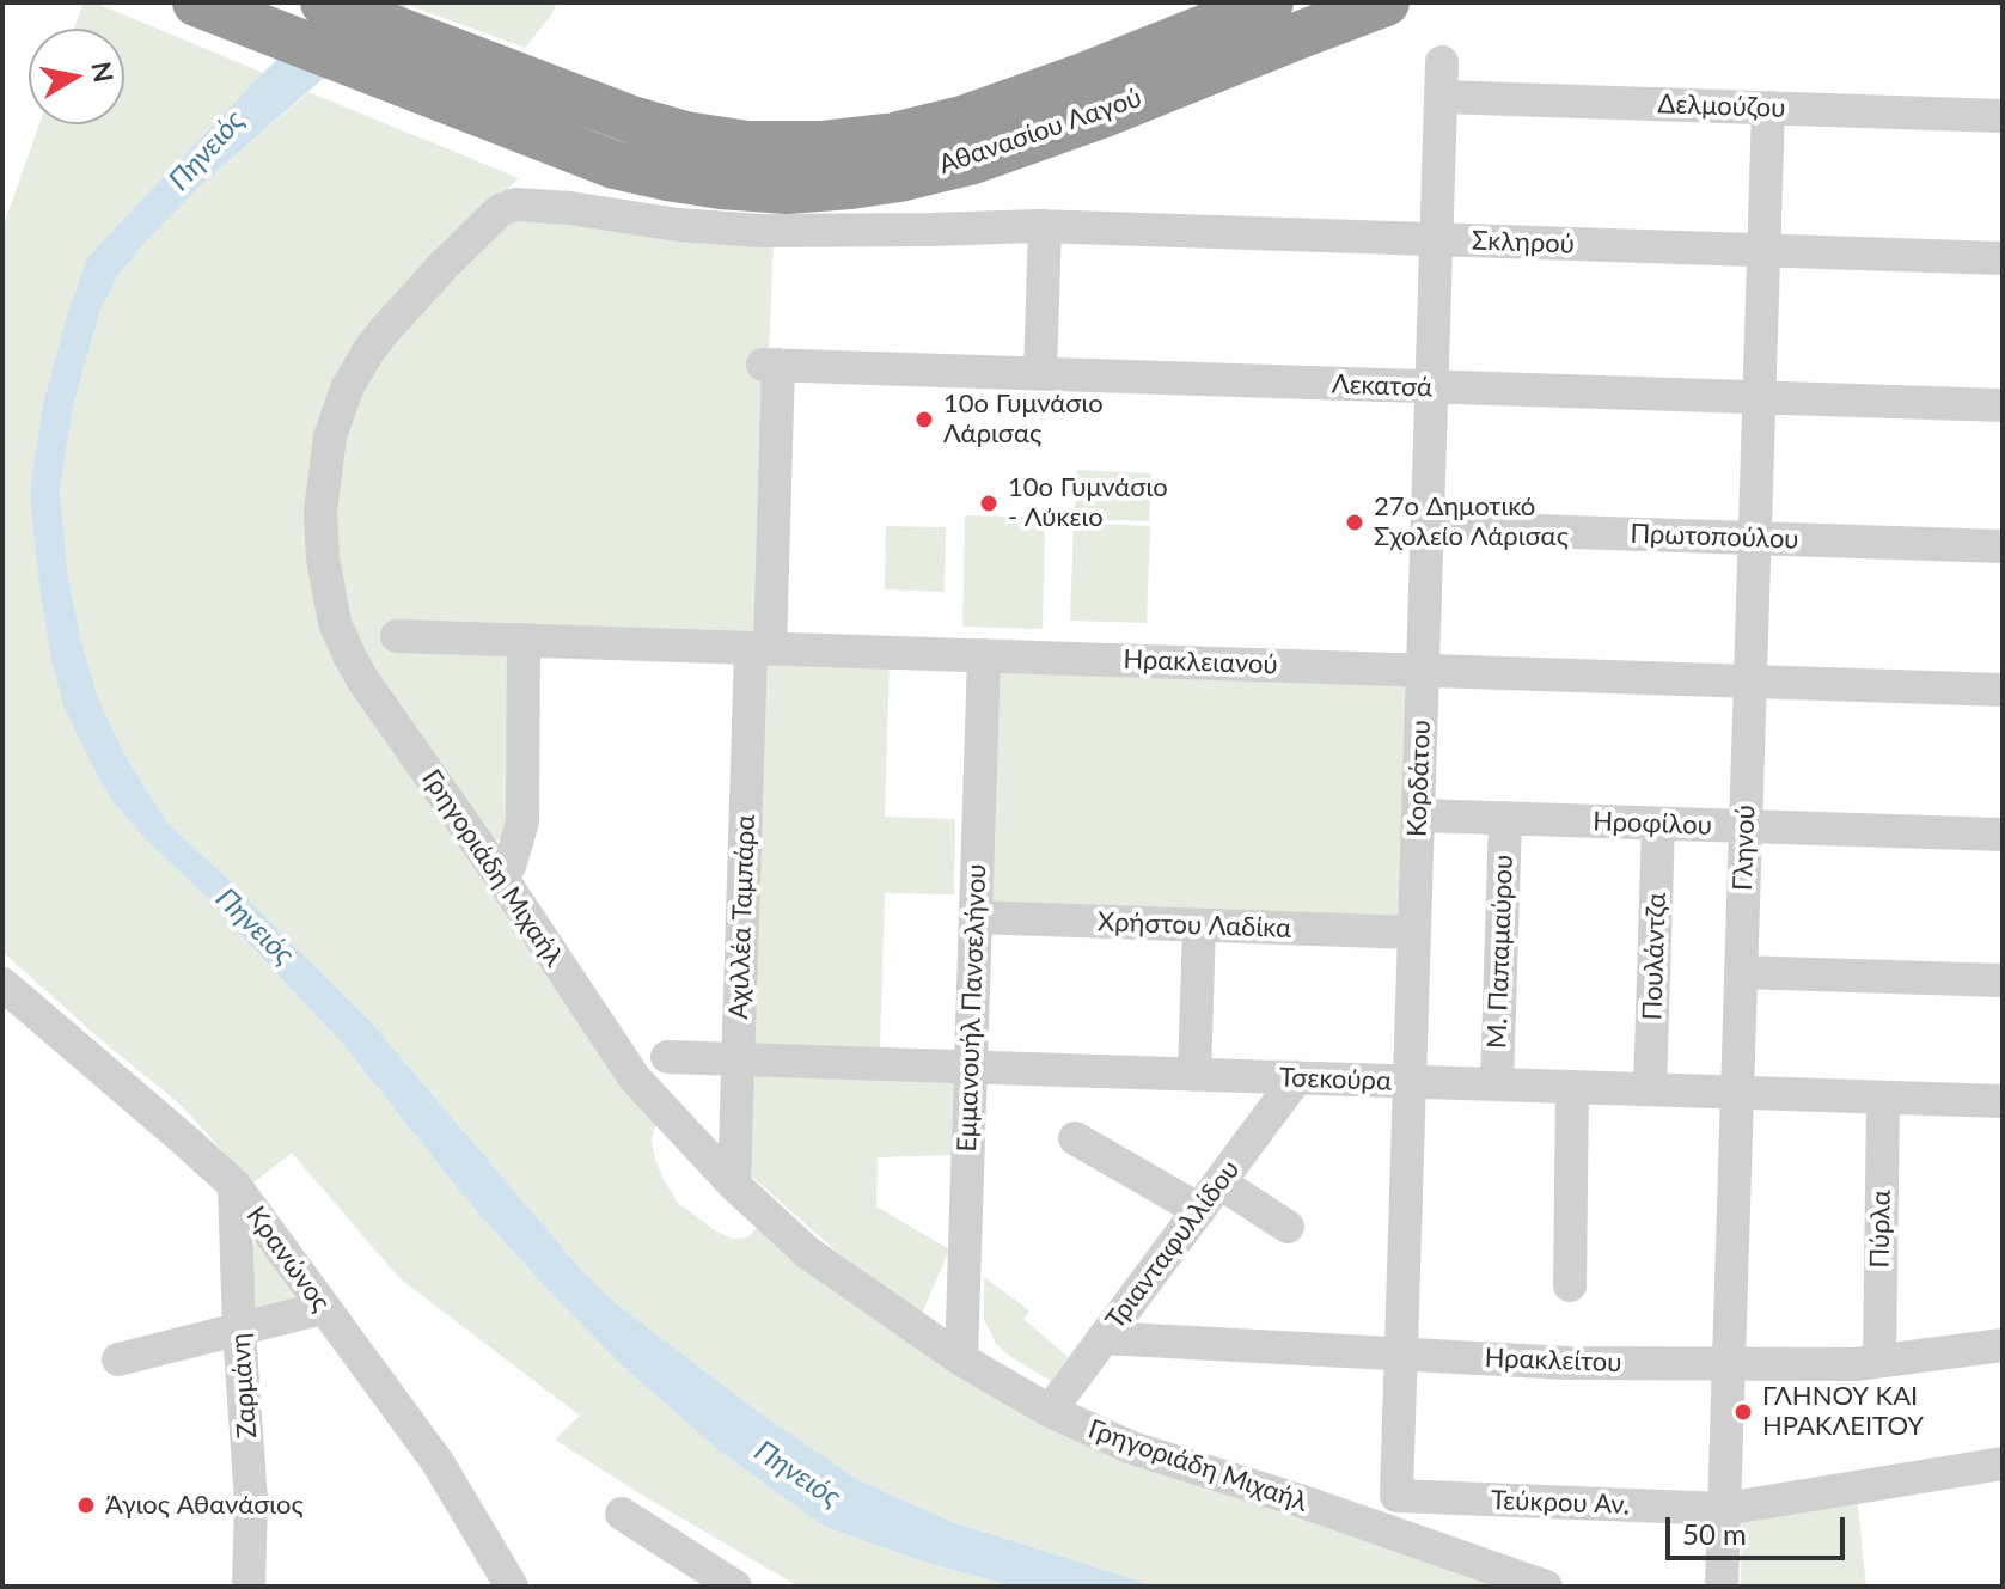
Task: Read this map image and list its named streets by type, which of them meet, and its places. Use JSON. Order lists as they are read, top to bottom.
{
  "streets": {
    "highway": ["Αθανασίου Λαγού"],
    "street": [
      "Δελμούζου",
      "Σκληρού",
      "Λεκατσά",
      "Πρωτοπούλου",
      "Ηρακλειανού",
      "Κορδάτου",
      "Ηροφίλου",
      "Γληνού",
      "Γρηγοριάδη Μιχαήλ",
      "Αχιλλέα Ταμπάρα",
      "Χρήστου Λαδίκα",
      "Μ. Παπαμαύρου",
      "Πουλάντζα",
      "Εμμανουήλ Πανσελήνου",
      "Τσεκούρα",
      "Πύρλα",
      "Τριανταφυλλίδου",
      "Κρανώνος",
      "Ηρακλείτου",
      "Ζαρμάνη",
      "Τεύκρου Αν."
    ]
  },
  "crossings": [
    ["Δελμούζου", "Κορδάτου"],
    ["Δελμούζου", "Γληνού"],
    ["Σκληρού", "Κορδάτου"],
    ["Σκληρού", "Γληνού"],
    ["Σκληρού", "Γρηγοριάδη Μιχαήλ"],
    ["Λεκατσά", "Κορδάτου"],
    ["Λεκατσά", "Γληνού"],
    ["Λεκατσά", "Αχιλλέα Ταμπάρα"],
    ["Πρωτοπούλου", "Κορδάτου"],
    ["Πρωτοπούλου", "Γληνού"],
    ["Ηρακλειανού", "Κορδάτου"],
    ["Ηρακλειανού", "Γληνού"],
    ["Ηρακλειανού", "Αχιλλέα Ταμπάρα"],
    ["Ηρακλειανού", "Εμμανουήλ Πανσελήνου"],
    ["Κορδάτου", "Ηροφίλου"],
    ["Κορδάτου", "Χρήστου Λαδίκα"],
    ["Κορδάτου", "Τσεκούρα"],
    ["Κορδάτου", "Ηρακλείτου"],
    ["Κορδάτου", "Τεύκρου Αν."],
    ["Ηροφίλου", "Γληνού"],
    ["Ηροφίλου", "Μ. Παπαμαύρου"],
    ["Ηροφίλου", "Πουλάντζα"],
    ["Γληνού", "Τσεκούρα"],
    ["Γληνού", "Ηρακλείτου"],
    ["Γληνού", "Τεύκρου Αν."],
    ["Γρηγοριάδη Μιχαήλ", "Αχιλλέα Ταμπάρα"],
    ["Γρηγοριάδη Μιχαήλ", "Εμμανουήλ Πανσελήνου"],
    ["Γρηγοριάδη Μιχαήλ", "Τριανταφυλλίδου"],
    ["Αχιλλέα Ταμπάρα", "Τσεκούρα"],
    ["Χρήστου Λαδίκα", "Εμμανουήλ Πανσελήνου"],
    ["Μ. Παπαμαύρου", "Τσεκούρα"],
    ["Πουλάντζα", "Τσεκούρα"],
    ["Εμμανουήλ Πανσελήνου", "Τσεκούρα"],
    ["Τσεκούρα", "Πύρλα"],
    ["Τσεκούρα", "Τριανταφυλλίδου"],
    ["Πύρλα", "Ηρακλείτου"],
    ["Τριανταφυλλίδου", "Ηρακλείτου"],
    ["Κρανώνος", "Ζαρμάνη"]
  ],
  "water": ["Πηνειός"],
  "places": [
    "10o Γυμνάσιο Λάρισας",
    "10ο Γυμνάσιο - Λύκειο",
    "27ο Δημοτικό Σχολείο Λάρισας",
    "ΓΛΗΝΟΥ ΚΑΙ ΗΡΑΚΛΕΙΤΟΥ",
    "Άγιος Αθανάσιος"
  ],
  "scale_bar": "50 m",
  "north": "right"
}
